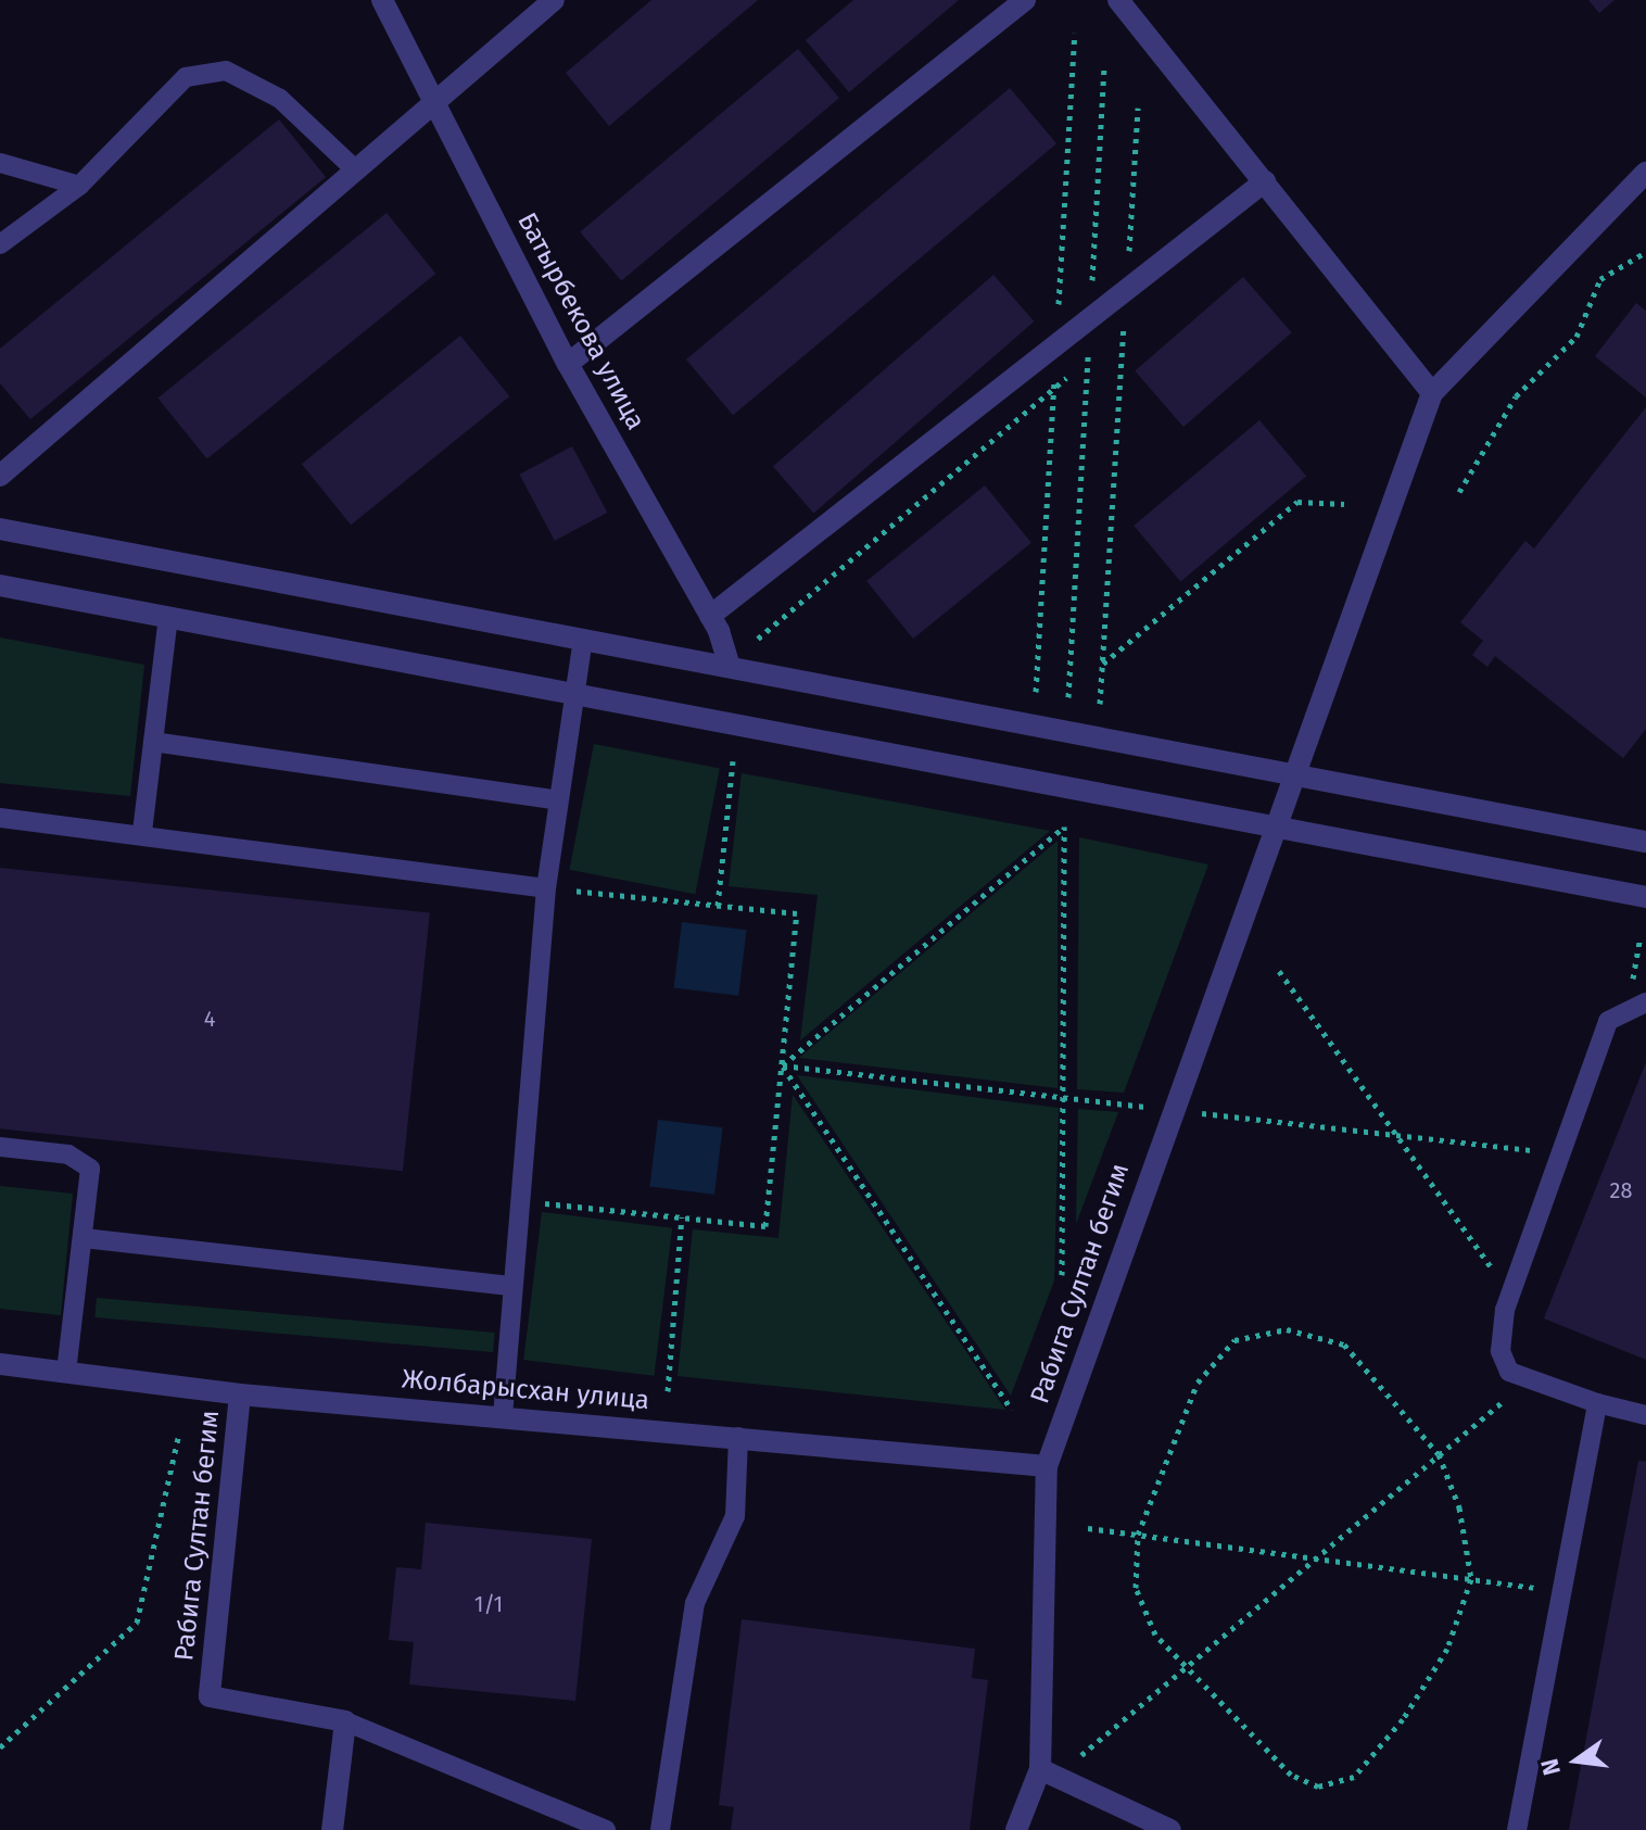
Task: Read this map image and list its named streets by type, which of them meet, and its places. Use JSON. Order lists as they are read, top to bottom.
{
  "streets": {
    "street": ["Батырбекова улица", "Рабига Султан бегим", "Жолбарысхан улица"]
  },
  "crossings": [
    ["Рабига Султан бегим", "Жолбарысхан улица"]
  ],
  "house_numbers": ["4", "28", "1/1"],
  "north": "left"
}
